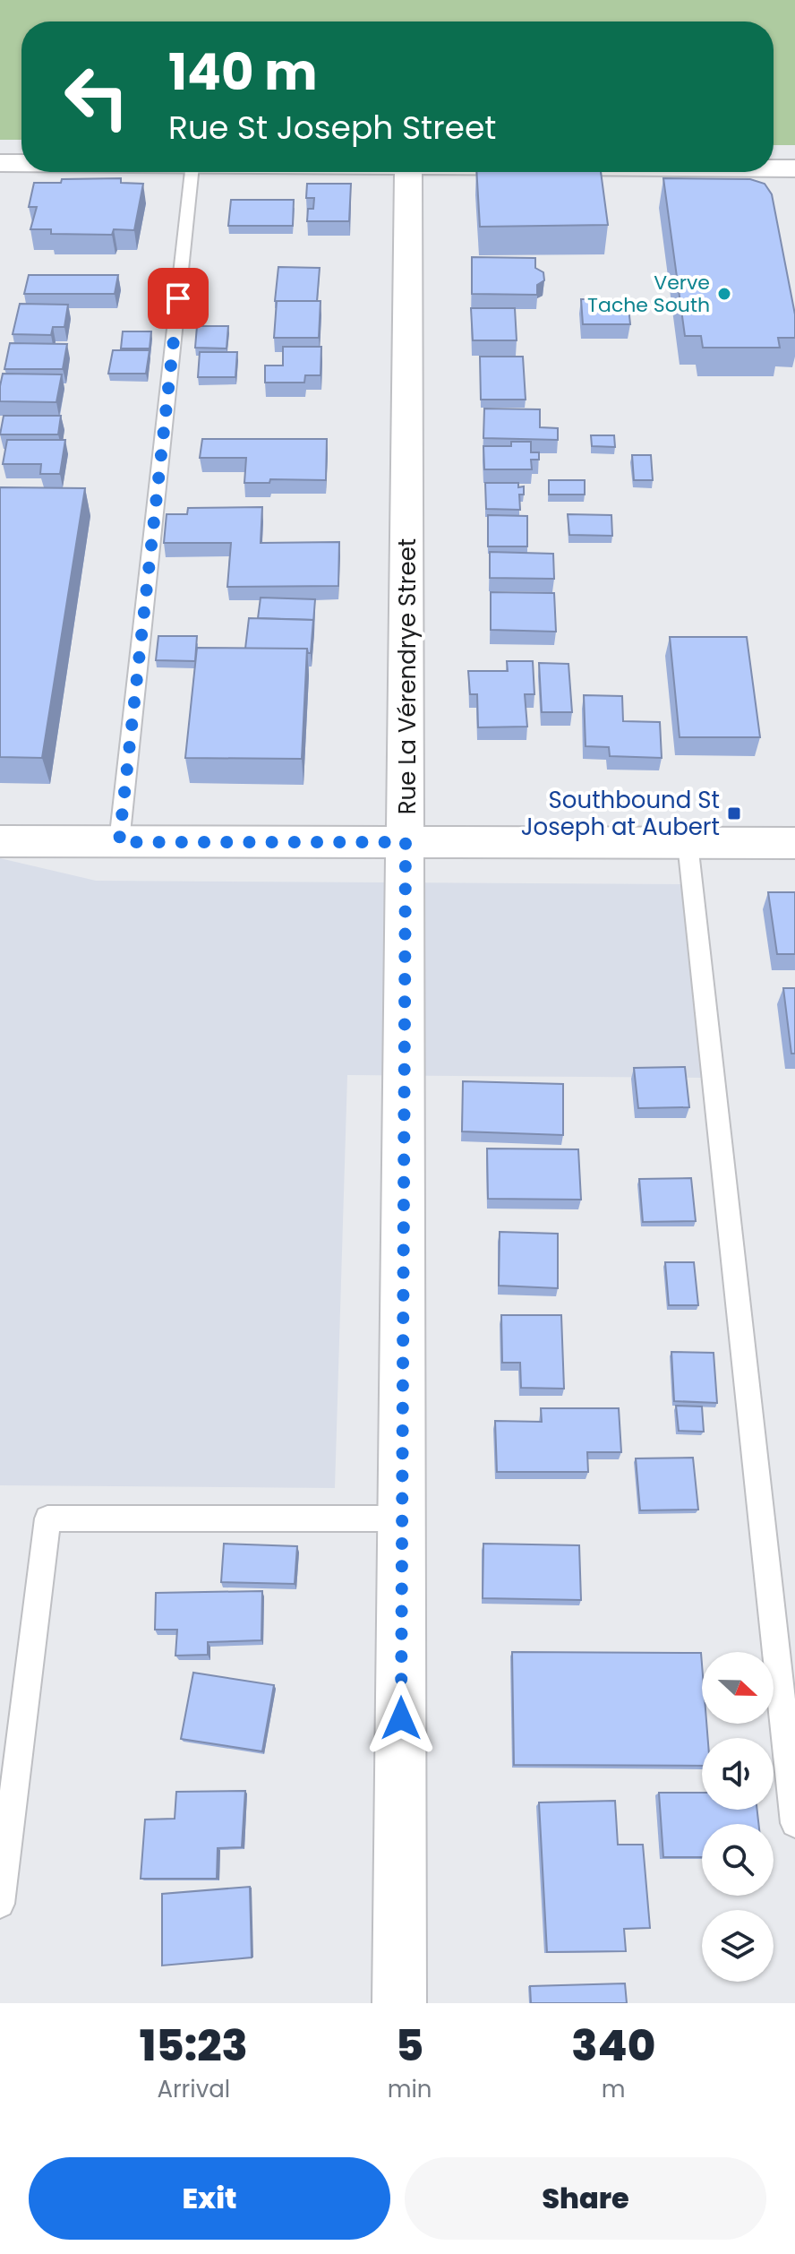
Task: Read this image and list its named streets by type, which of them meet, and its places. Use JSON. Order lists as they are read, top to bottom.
{
  "streets": {
    "street": ["Rue La Vérendrye Street"]
  },
  "places": {
    "other": ["Verve Tache South"],
    "transit": ["Southbound St Joseph at Aubert"]
  },
  "north": "right",
  "page": {
    "turn": ["140 m", "Rue St Joseph Street"],
    "eta": [
      "15:23",
      "Arrival",
      "5",
      "min",
      "340",
      "m"
    ],
    "buttons": ["Exit", "Share"]
  }
}
